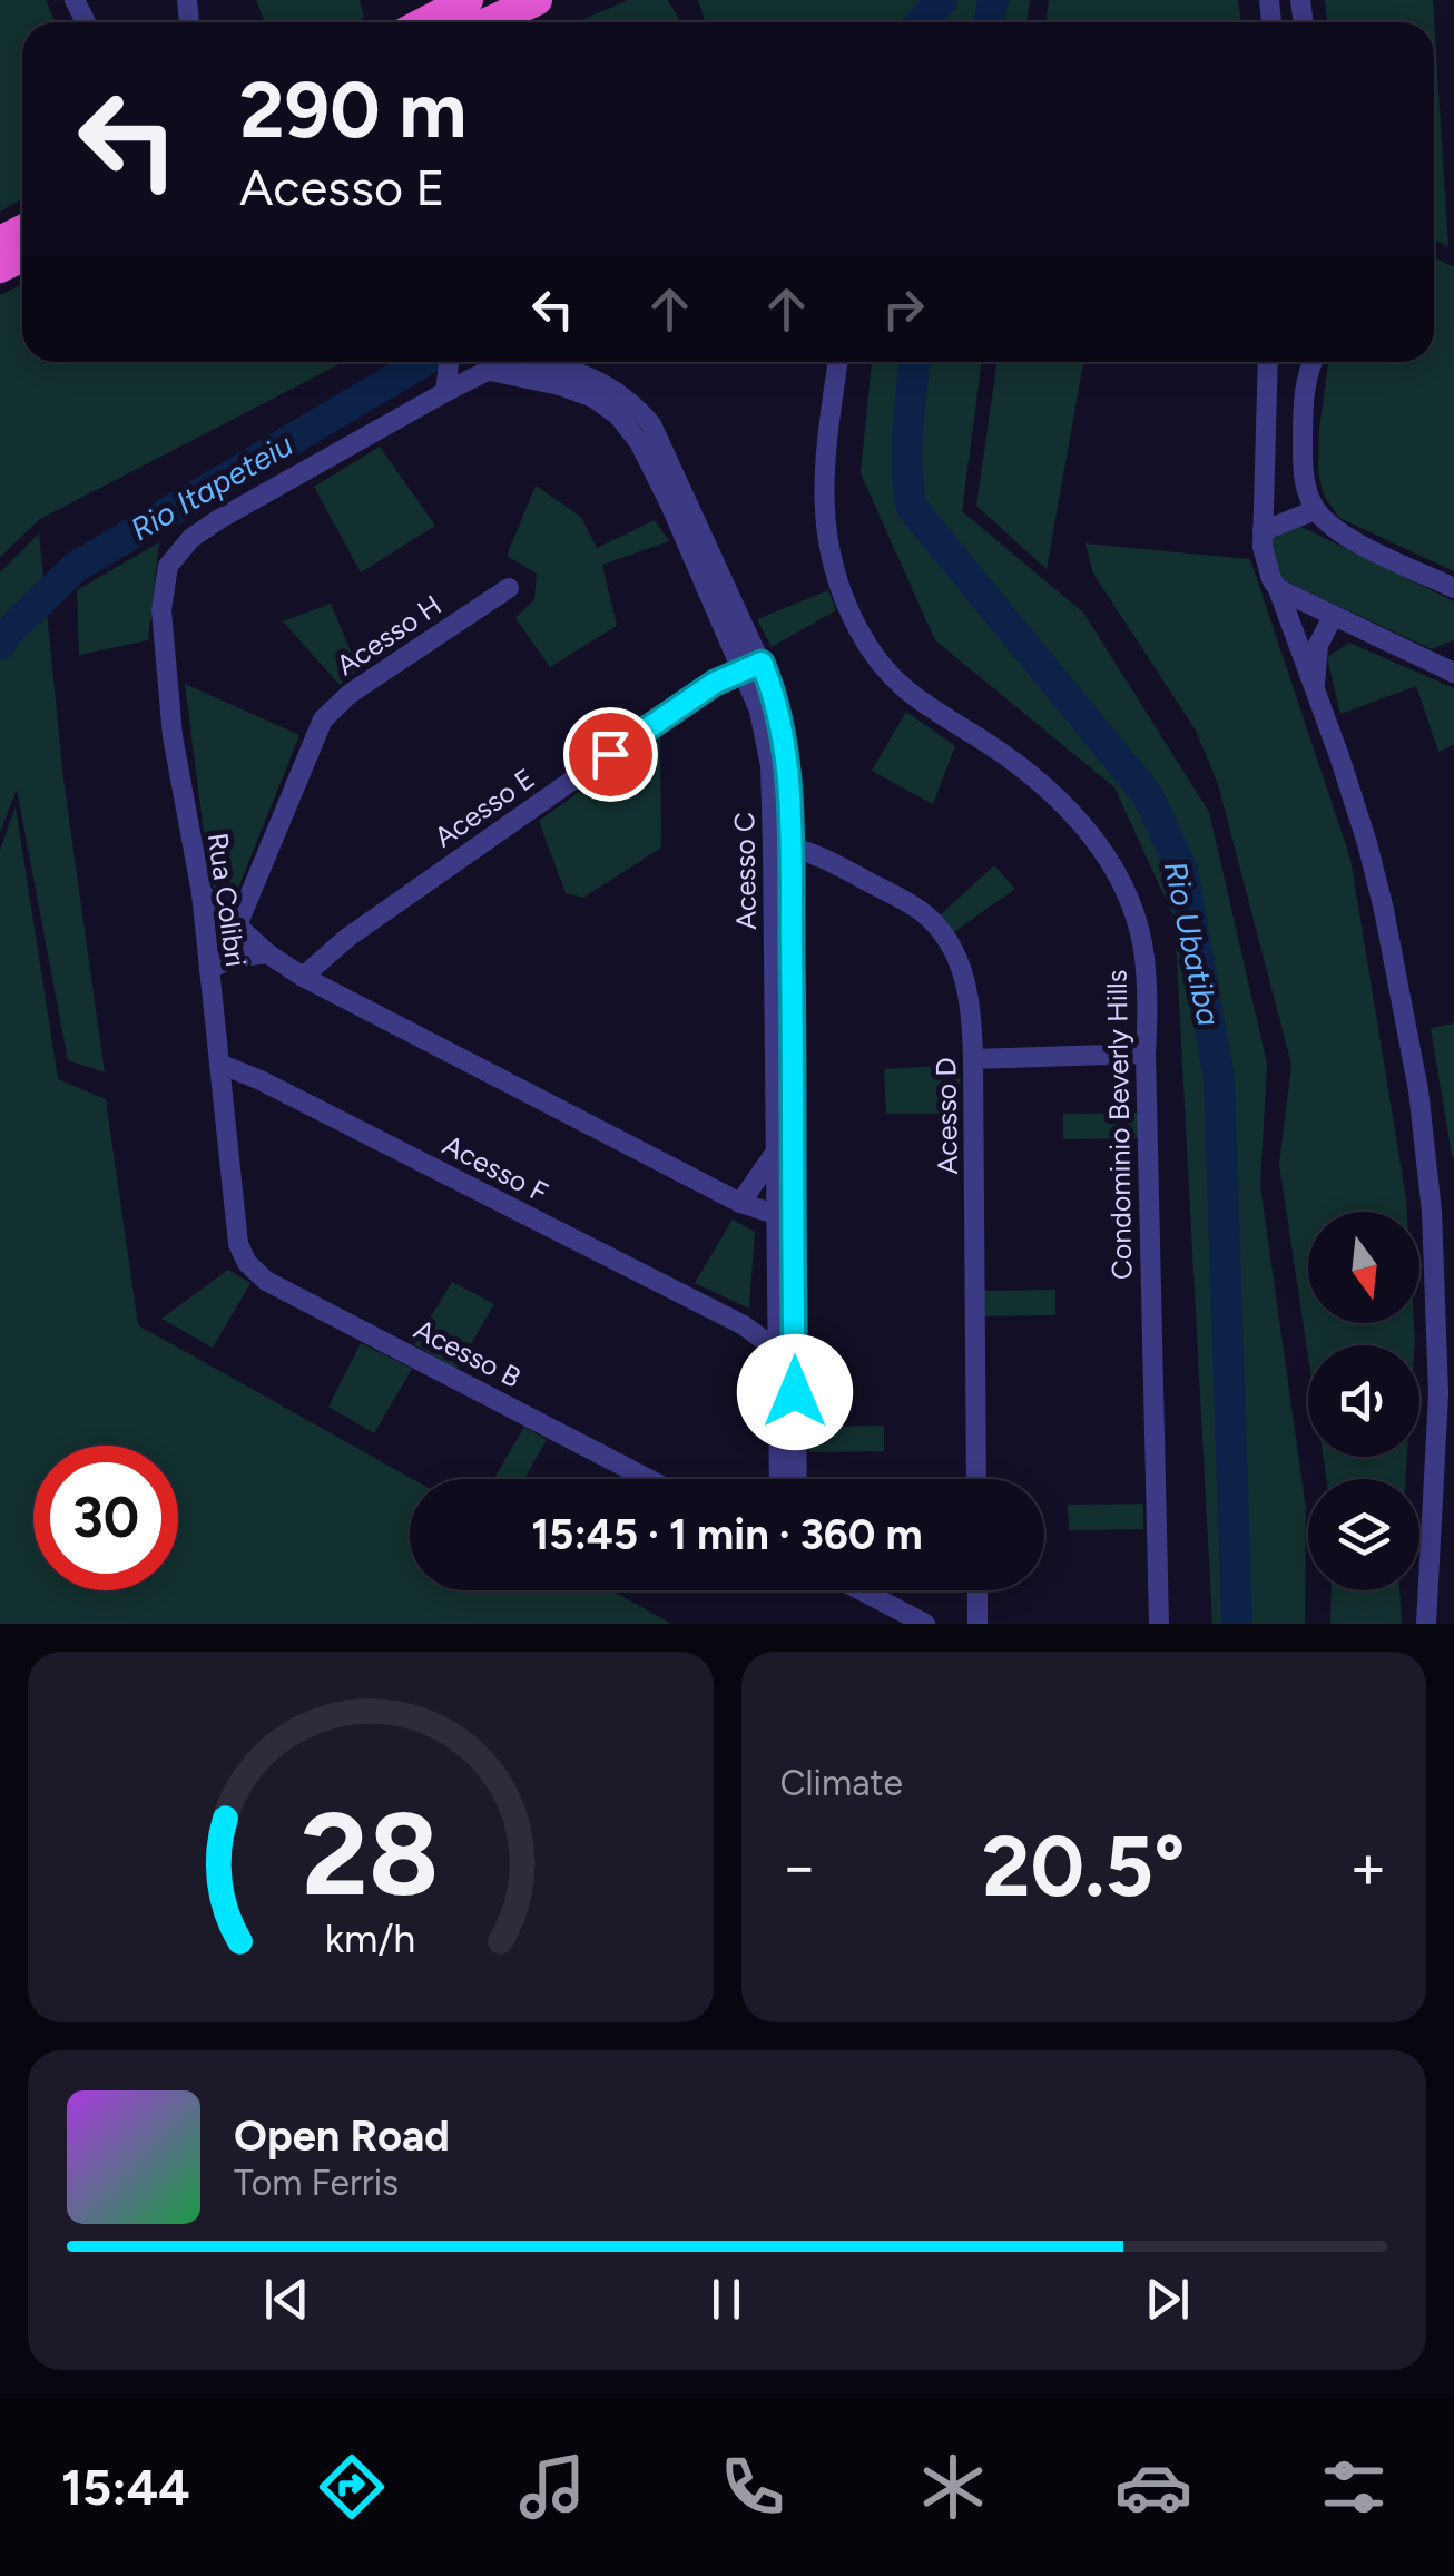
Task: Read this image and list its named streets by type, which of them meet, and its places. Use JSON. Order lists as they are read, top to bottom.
{
  "streets": {
    "street": [
      "Acesso H",
      "Acesso E",
      "Acesso C",
      "Rua Colibri",
      "Acesso D",
      "Condominio Beverly Hills",
      "Acesso F",
      "Acesso B"
    ]
  },
  "crossings": [
    ["Acesso E", "Acesso C"],
    ["Acesso C", "Acesso D"],
    ["Acesso C", "Acesso F"],
    ["Rua Colibri", "Acesso F"],
    ["Rua Colibri", "Acesso B"]
  ],
  "water": ["Rio Itapeteiu", "Rio Ubatiba"],
  "north": "bottom",
  "page": {
    "turn": ["290 m", "Acesso E"],
    "limit": "30",
    "trip": "15:45 · 1 min · 360 m",
    "tile": "Climate",
    "heat": ["−", "20.5°", "+"],
    "song": ["Open Road", "Tom Ferris"],
    "tabs": "15:44",
    "gauge": ["28", "km/h"]
  }
}
